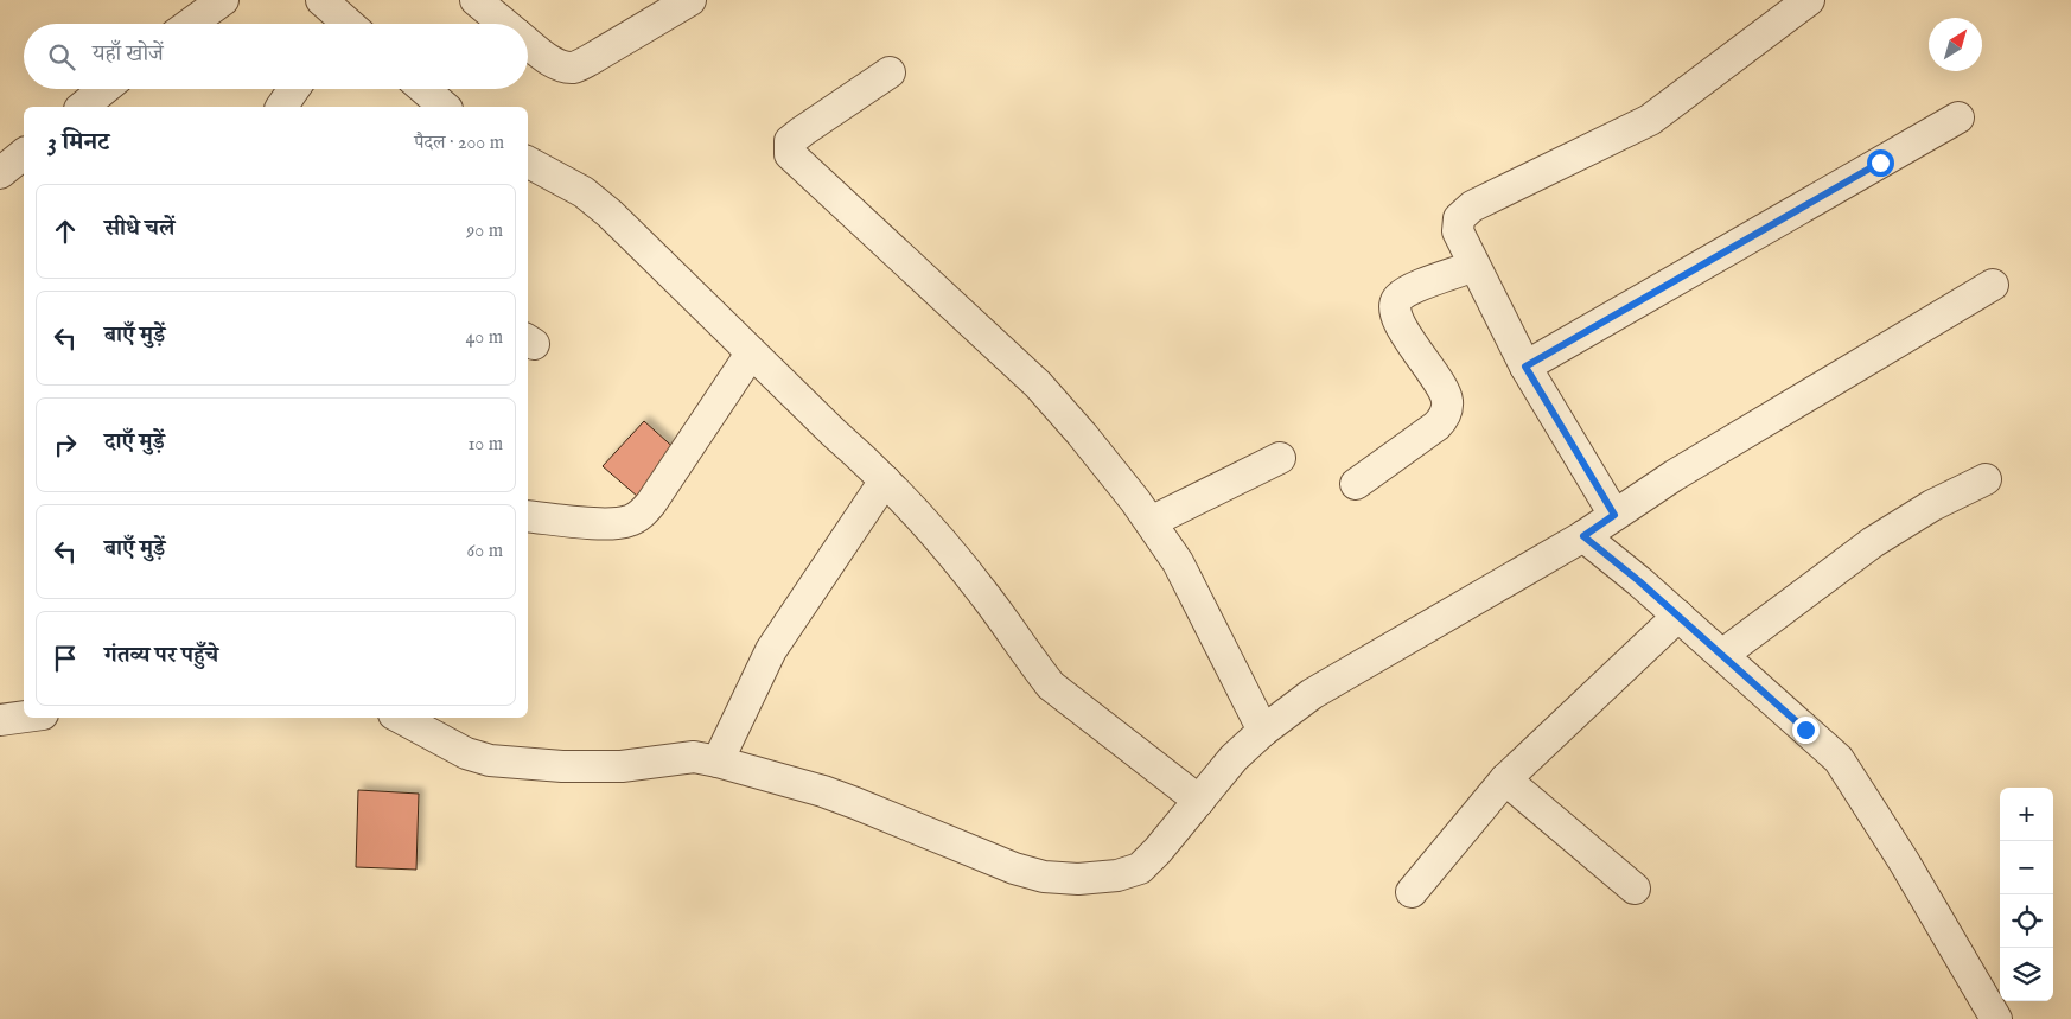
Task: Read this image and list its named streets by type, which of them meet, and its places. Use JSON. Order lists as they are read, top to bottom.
{
  "north": "top right",
  "page": {
    "search": "यहाँ खोजें",
    "heading": ["3 मिनट", "पैदल · 200 m"],
    "list": [
      ["सीधे चलें", "90 m"],
      ["बाएँ मुड़ें", "40 m"],
      ["दाएँ मुड़ें", "10 m"],
      ["बाएँ मुड़ें", "60 m"],
      "गंतव्य पर पहुँचे"
    ],
    "map_buttons": ["+", "−"]
  }
}
